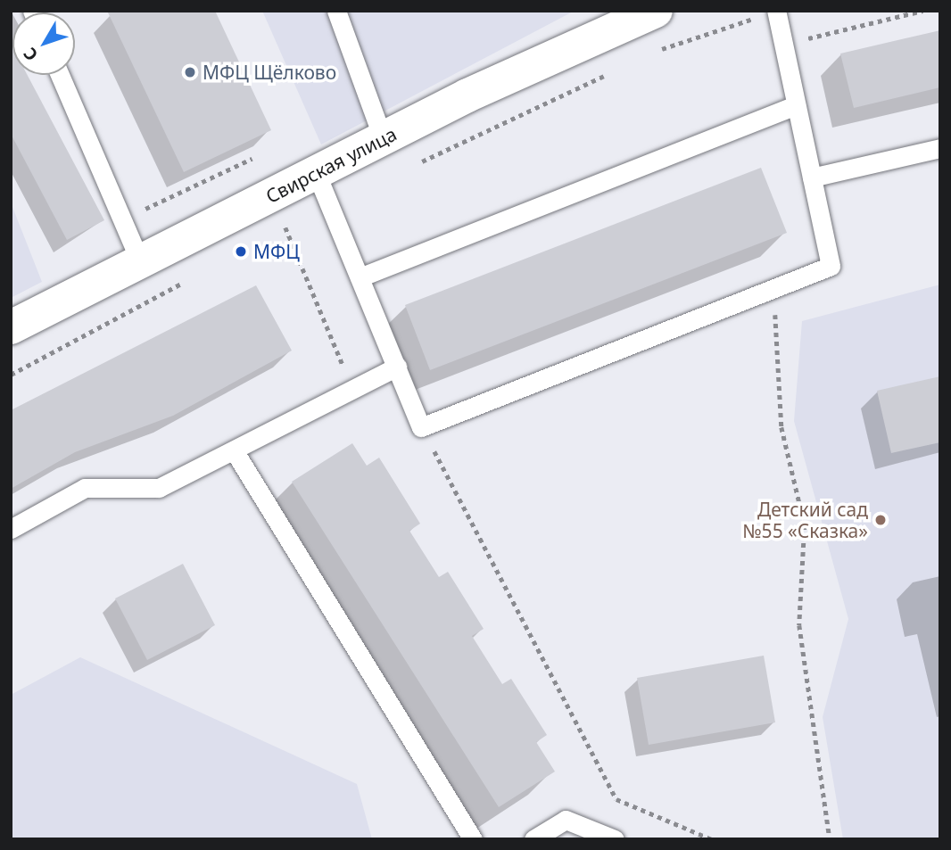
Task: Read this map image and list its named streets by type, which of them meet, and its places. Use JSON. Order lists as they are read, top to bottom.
{
  "streets": {
    "street": ["Свирская улица"]
  },
  "places": ["МФЦ Щёлково", "МФЦ", "Детский сад №55 «Сказка»"],
  "north": "bottom left"
}
